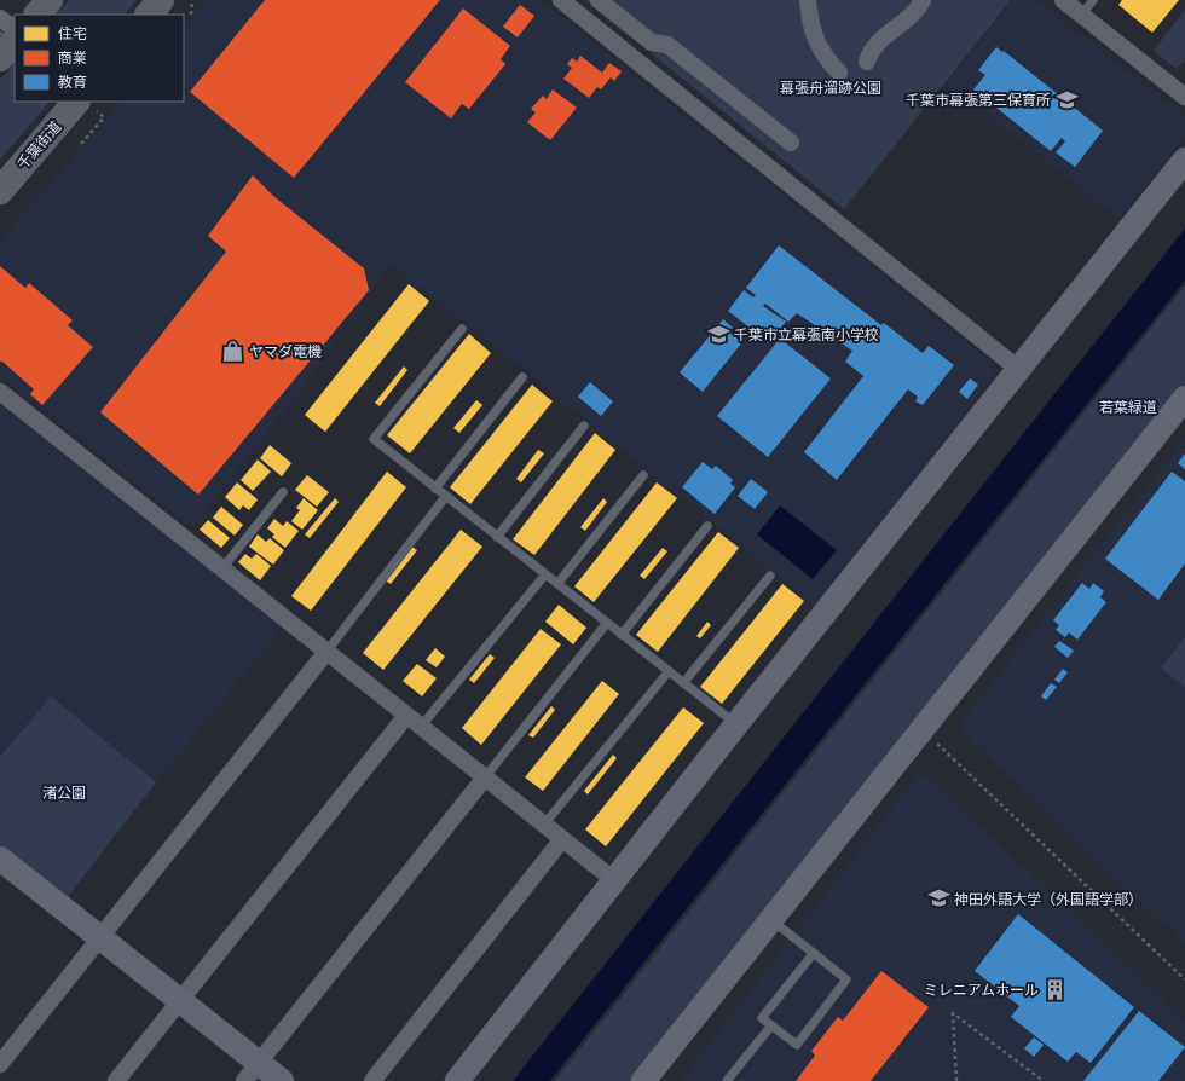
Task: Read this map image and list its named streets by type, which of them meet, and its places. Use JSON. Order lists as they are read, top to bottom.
{
  "streets": {
    "highway": ["千葉街道"]
  },
  "parks": ["幕張舟溜跡公園", "若葉緑道", "渚公園"],
  "places": {
    "school or university": ["千葉市幕張第三保育所", "千葉市立幕張南小学校", "神田外語大学（外国語学部）"],
    "shop": ["ヤマダ電機"],
    "building": ["ミレニアムホール"]
  },
  "legend": ["住宅", "商業", "教育"]
}
